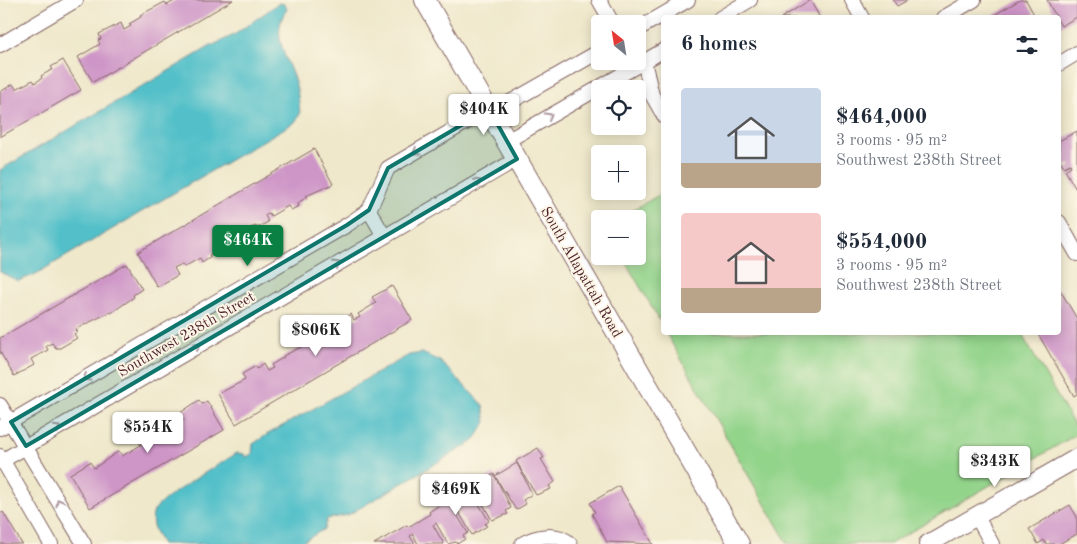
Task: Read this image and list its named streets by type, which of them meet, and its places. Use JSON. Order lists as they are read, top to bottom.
{
  "streets": {
    "main road": ["South Allapattah Road"],
    "street": ["Southwest 238th Street"]
  },
  "crossings": [
    ["South Allapattah Road", "Southwest 238th Street"]
  ],
  "north": "top left",
  "page": {
    "map_buttons": ["+", "−"],
    "heading": "6 homes",
    "list": [
      {
        "name": "$464,000",
        "note": "3 rooms · 95 m² · Southwest 238th Street"
      },
      {
        "name": "$554,000",
        "note": "3 rooms · 95 m² · Southwest 238th Street"
      }
    ],
    "price": [
      "$404K",
      "$464K",
      "$806K",
      "$554K",
      "$343K",
      "$469K"
    ]
  }
}
